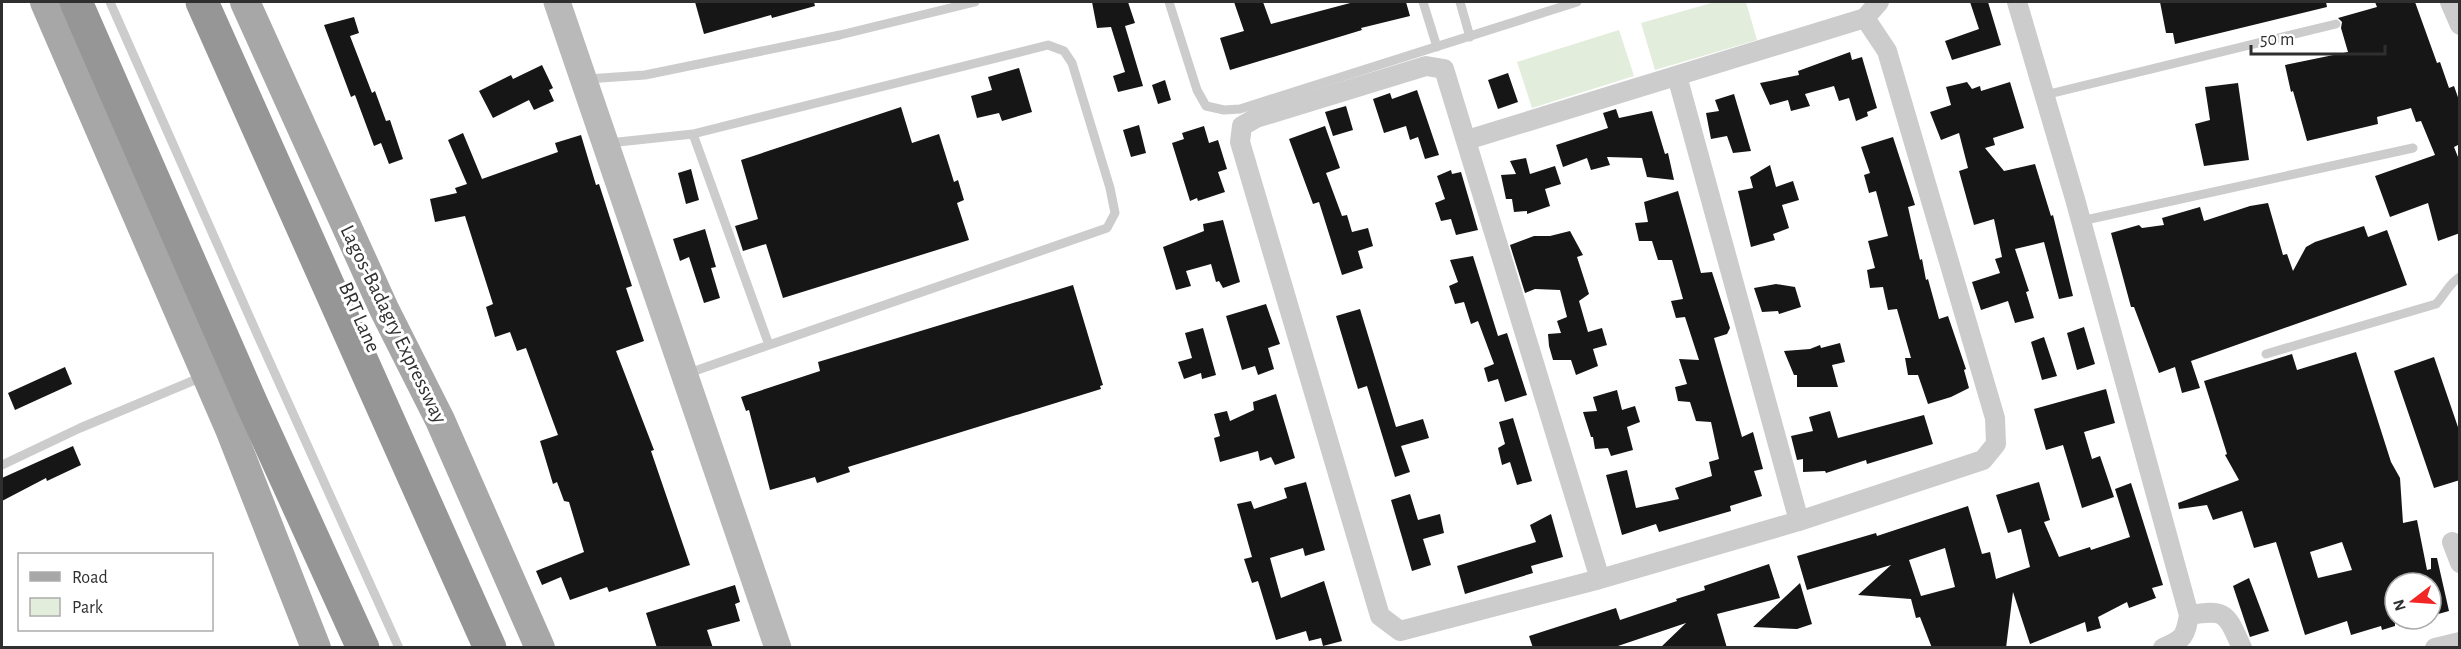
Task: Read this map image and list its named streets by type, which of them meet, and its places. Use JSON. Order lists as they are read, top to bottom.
{
  "streets": {
    "highway": ["Lagos-Badagry Expressway"],
    "lane": ["BRT Lane"]
  },
  "crossings": [
    ["BRT Lane", "Lagos-Badagry Expressway"]
  ],
  "legend": ["Road", "Park"],
  "scale_bar": "50 m",
  "north": "left"
}
